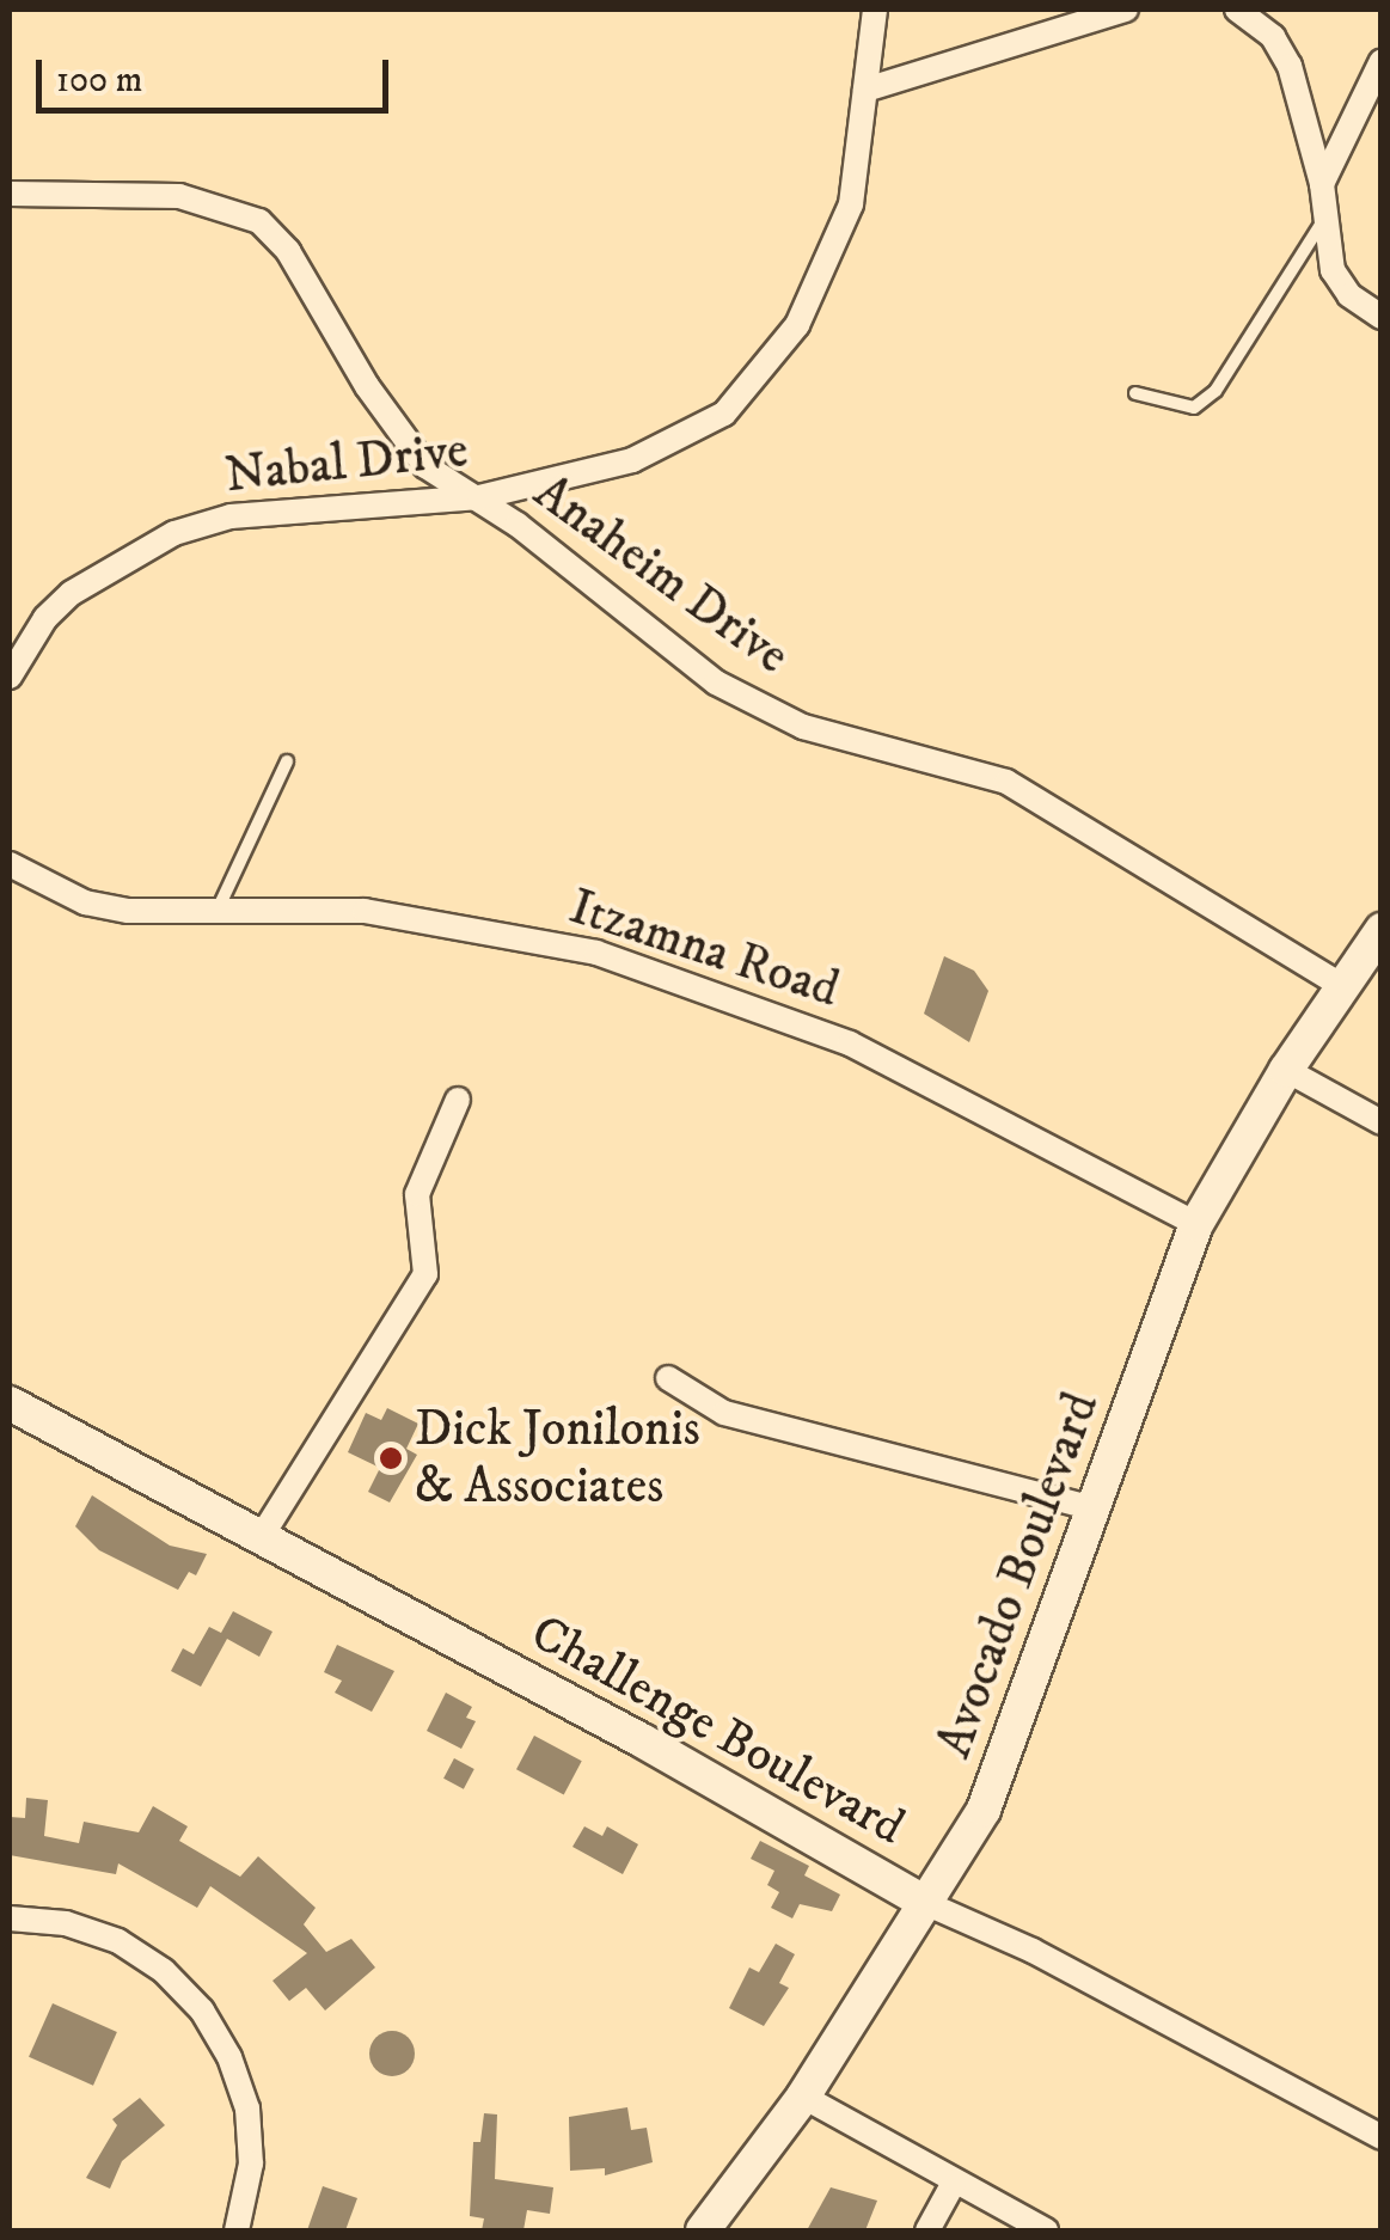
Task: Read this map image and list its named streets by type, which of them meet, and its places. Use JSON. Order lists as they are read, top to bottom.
{
  "streets": {
    "main road": ["Avocado Boulevard", "Challenge Boulevard"],
    "street": ["Nabal Drive", "Anaheim Drive", "Itzamna Road"]
  },
  "crossings": [
    ["Nabal Drive", "Anaheim Drive"],
    ["Anaheim Drive", "Avocado Boulevard"],
    ["Itzamna Road", "Avocado Boulevard"],
    ["Avocado Boulevard", "Challenge Boulevard"]
  ],
  "places": ["Dick Jonilonis & Associates"],
  "scale_bar": "100 m"
}
